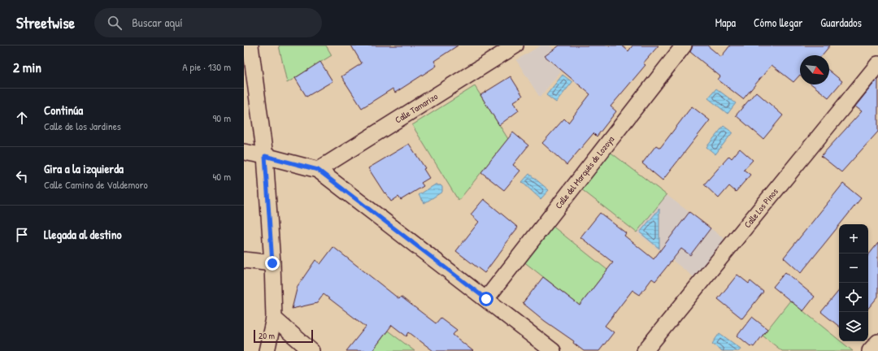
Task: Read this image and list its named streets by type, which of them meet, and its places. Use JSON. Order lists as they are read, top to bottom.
{
  "streets": {
    "street": ["Calle Tamarizo", "Calle del Marqués de Lozoya", "Calle Los Pinos"]
  },
  "scale_bar": "20 m",
  "north": "bottom right",
  "page": {
    "header": "Streetwise",
    "search": "Buscar aquí",
    "nav": ["Mapa", "Cómo llegar", "Guardados"],
    "heading": ["2 min", "A pie · 130 m"],
    "list": [
      ["Continúa", "Calle de los Jardines", "90 m"],
      ["Gira a la izquierda", "Calle Camino de Valdemoro", "40 m"],
      "Llegada al destino"
    ],
    "map_buttons": ["+", "−"],
    "scale": "20 m"
  }
}
